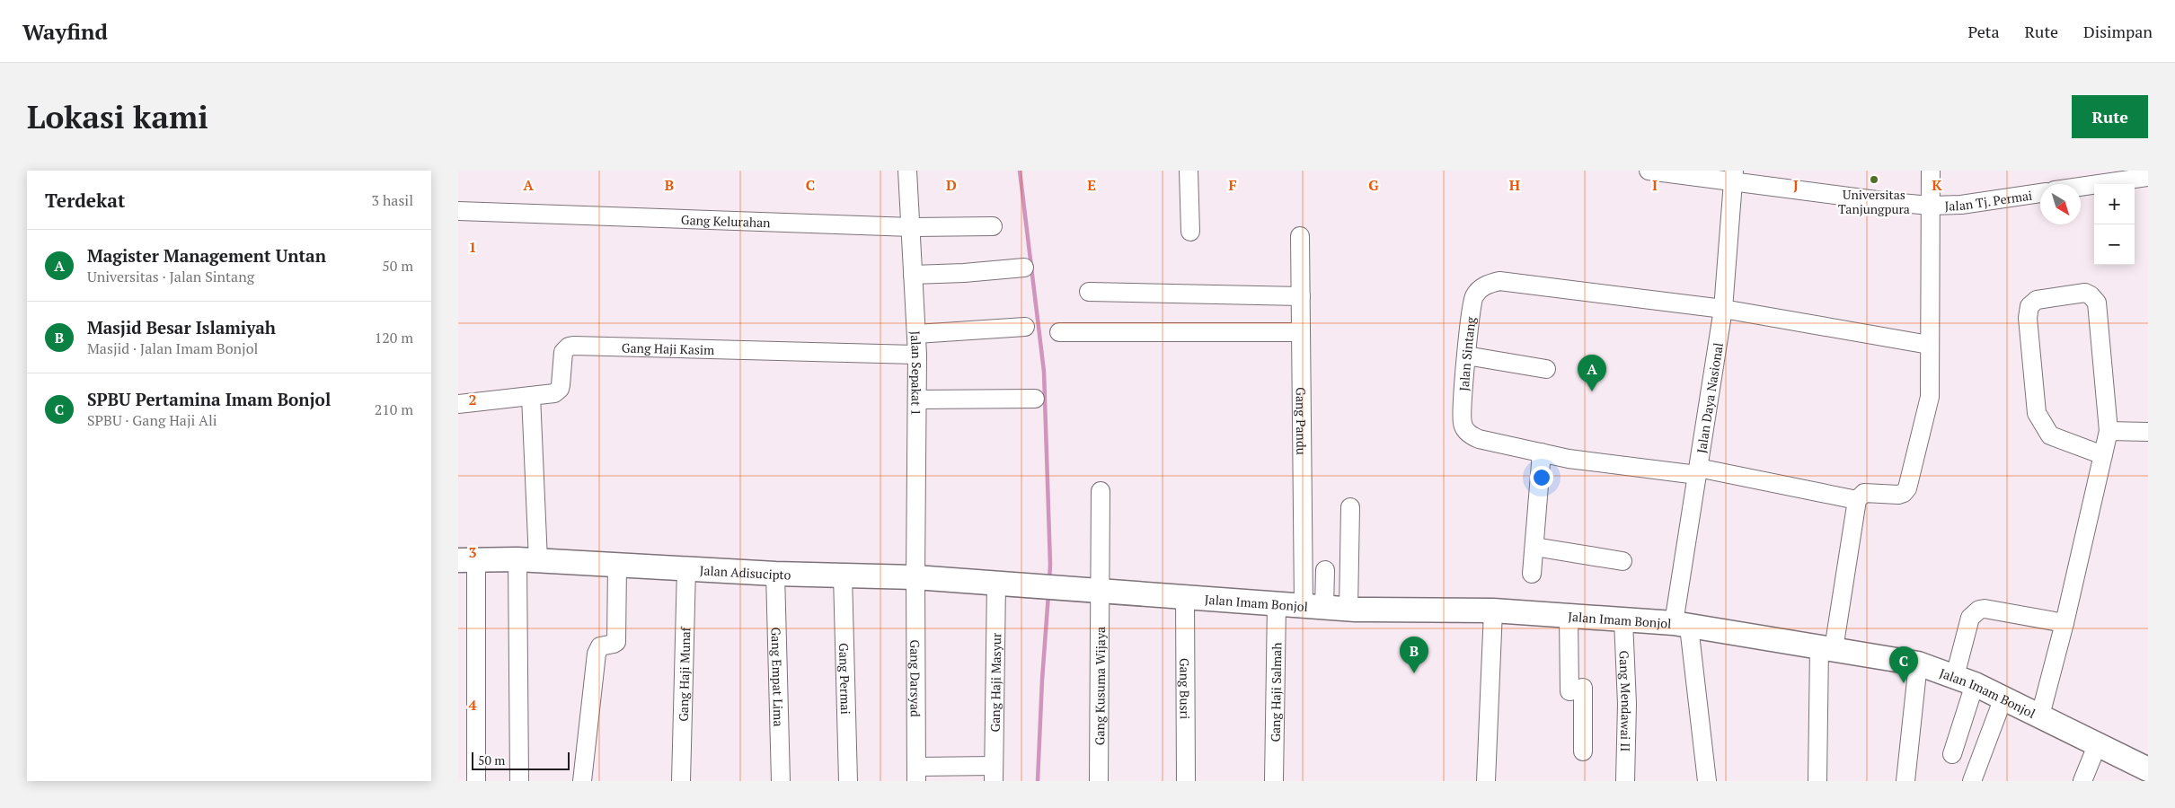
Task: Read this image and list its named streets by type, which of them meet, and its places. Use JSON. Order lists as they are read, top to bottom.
{
  "streets": {
    "main road": ["Jalan Adisucipto", "Jalan Imam Bonjol"],
    "street": [
      "Jalan Tj. Permai",
      "Gang Kelurahan",
      "Gang Haji Kasim",
      "Jalan Sintang",
      "Jalan Sepakat 1",
      "Jalan Daya Nasional",
      "Gang Pandu",
      "Gang Haji Munaf",
      "Gang Empat Lima",
      "Gang Permai",
      "Gang Darsyad",
      "Gang Haji Masyur",
      "Gang Kusuma Wijaya",
      "Gang Busri",
      "Gang Haji Salmah",
      "Gang Mendawai II"
    ]
  },
  "crossings": [
    ["Jalan Tj. Permai", "Jalan Daya Nasional"],
    ["Gang Kelurahan", "Jalan Sepakat 1"],
    ["Gang Haji Kasim", "Jalan Sepakat 1"],
    ["Jalan Sintang", "Jalan Daya Nasional"],
    ["Jalan Sepakat 1", "Jalan Adisucipto"],
    ["Jalan Sepakat 1", "Gang Darsyad"],
    ["Jalan Daya Nasional", "Jalan Imam Bonjol"],
    ["Gang Pandu", "Jalan Imam Bonjol"],
    ["Jalan Adisucipto", "Jalan Imam Bonjol"],
    ["Jalan Adisucipto", "Gang Haji Munaf"],
    ["Jalan Adisucipto", "Gang Empat Lima"],
    ["Jalan Adisucipto", "Gang Permai"],
    ["Jalan Adisucipto", "Gang Darsyad"],
    ["Jalan Adisucipto", "Gang Haji Masyur"],
    ["Jalan Imam Bonjol", "Gang Kusuma Wijaya"],
    ["Jalan Imam Bonjol", "Gang Busri"],
    ["Jalan Imam Bonjol", "Gang Haji Salmah"],
    ["Jalan Imam Bonjol", "Gang Mendawai II"]
  ],
  "places": ["Universitas Tanjungpura"],
  "scale_bar": "50 m",
  "north": "bottom right",
  "page": {
    "header": "Wayfind",
    "nav": ["Peta", "Rute", "Disimpan"],
    "buttons": "Rute",
    "title": "Lokasi kami",
    "heading": ["Terdekat", "3 hasil"],
    "map_buttons": ["+", "−"],
    "list": [
      {
        "mark": "A",
        "name": "Magister Management Untan",
        "note": "Universitas · Jalan Sintang",
        "value": "50 m"
      },
      {
        "mark": "B",
        "name": "Masjid Besar Islamiyah",
        "note": "Masjid · Jalan Imam Bonjol",
        "value": "120 m"
      },
      {
        "mark": "C",
        "name": "SPBU Pertamina Imam Bonjol",
        "note": "SPBU · Gang Haji Ali",
        "value": "210 m"
      }
    ],
    "pins": ["A", "B", "C"],
    "scale": "50 m"
  },
  "grid": {
    "columns": [
      "A",
      "B",
      "C",
      "D",
      "E",
      "F",
      "G",
      "H",
      "I",
      "J",
      "K"
    ],
    "rows": [
      "1",
      "2",
      "3",
      "4"
    ]
  }
}
